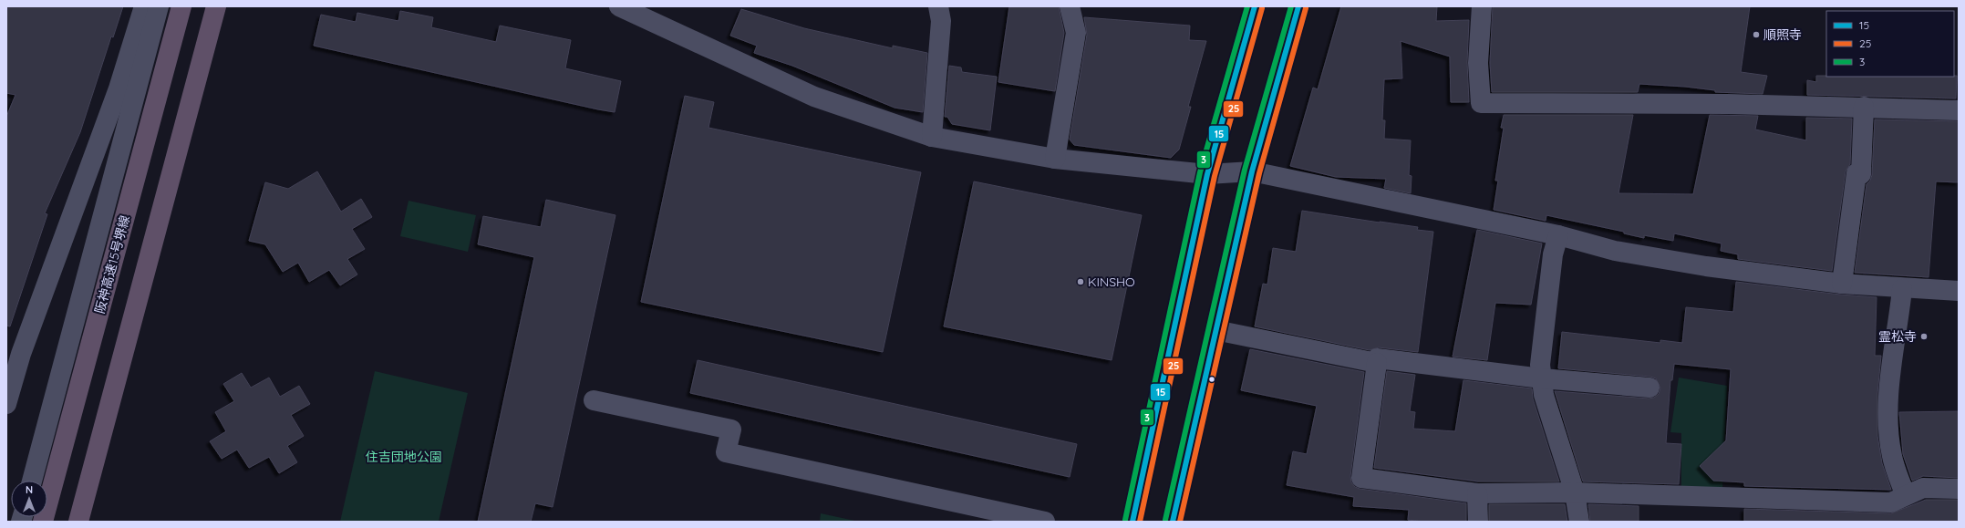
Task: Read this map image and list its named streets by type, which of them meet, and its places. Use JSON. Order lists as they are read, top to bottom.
{
  "streets": {
    "highway": ["阪神高速15号堺線"]
  },
  "parks": ["住吉団地公園"],
  "places": ["順照寺", "KINSHO", "霊松寺"],
  "lines": ["transit line 15", "transit line 3", "transit line 25"],
  "legend": ["15", "25", "3"],
  "north": "top"
}
